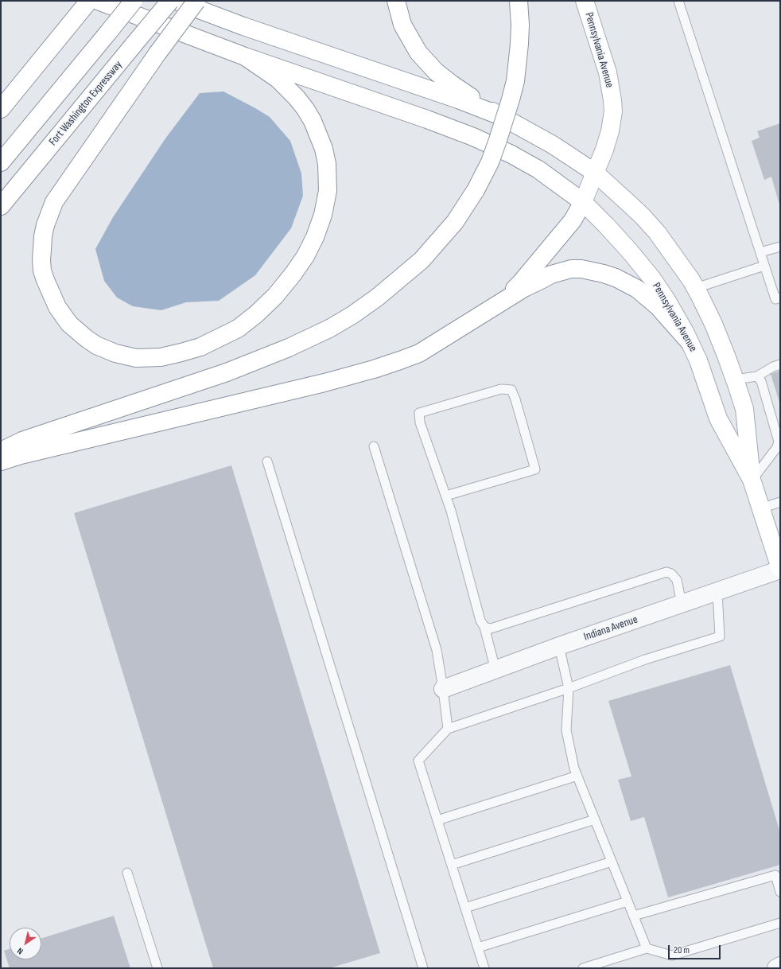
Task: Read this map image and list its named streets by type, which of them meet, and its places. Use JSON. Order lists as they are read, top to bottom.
{
  "streets": {
    "main road": ["Pennsylvania Avenue", "Fort Washington Expressway"],
    "street": ["Indiana Avenue"]
  },
  "crossings": [
    ["Pennsylvania Avenue", "Indiana Avenue"]
  ],
  "scale_bar": "20 m",
  "north": "bottom left"
}
